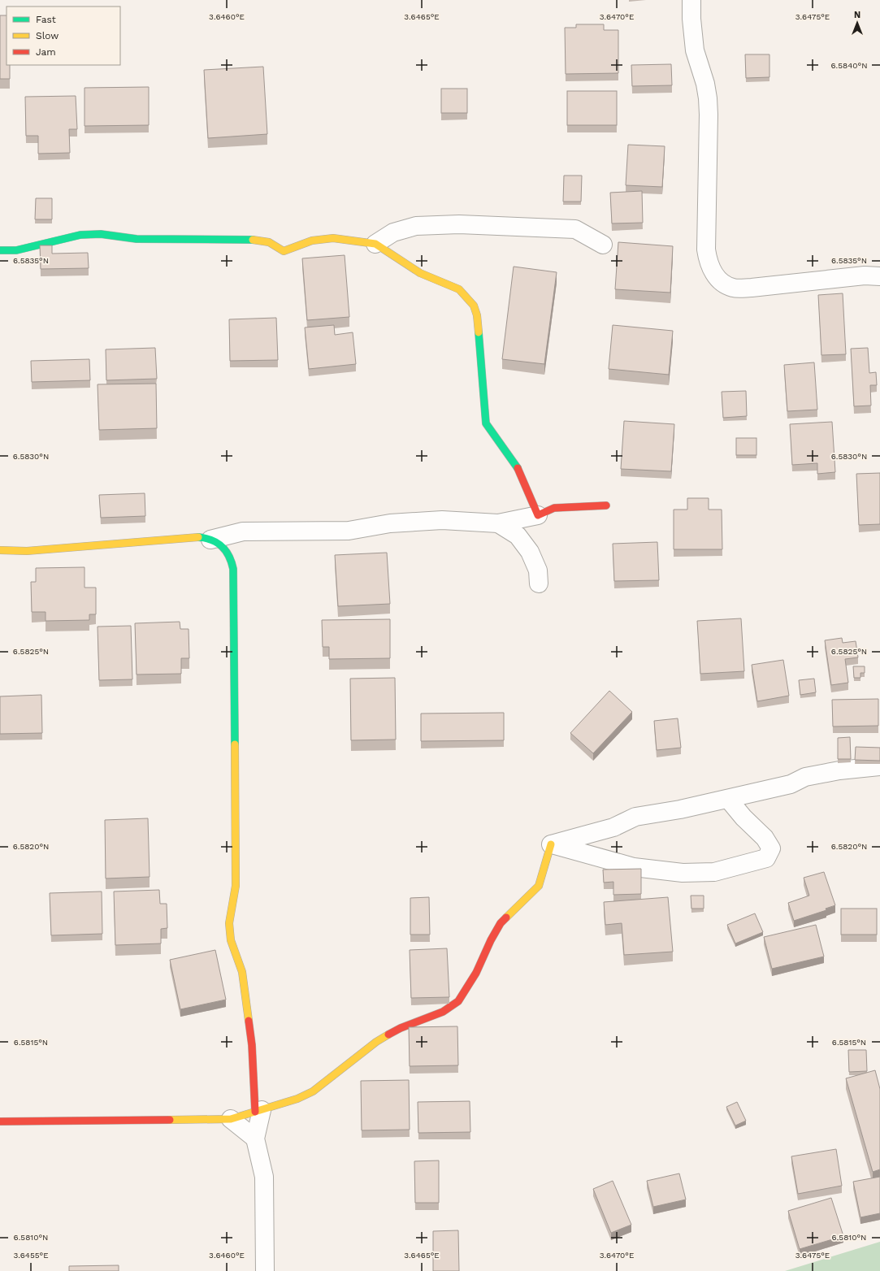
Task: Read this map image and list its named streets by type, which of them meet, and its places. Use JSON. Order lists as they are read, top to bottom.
{
  "legend": ["Fast", "Slow", "Jam"],
  "north": "top",
  "coordinates": [
    "3.6460°E",
    "3.6465°E",
    "3.6470°E",
    "3.6475°E",
    "6.5840°N",
    "6.5835°N",
    "6.5830°N",
    "6.5825°N",
    "6.5820°N",
    "6.5815°N",
    "6.5810°N",
    "3.6455°E"
  ]
}
